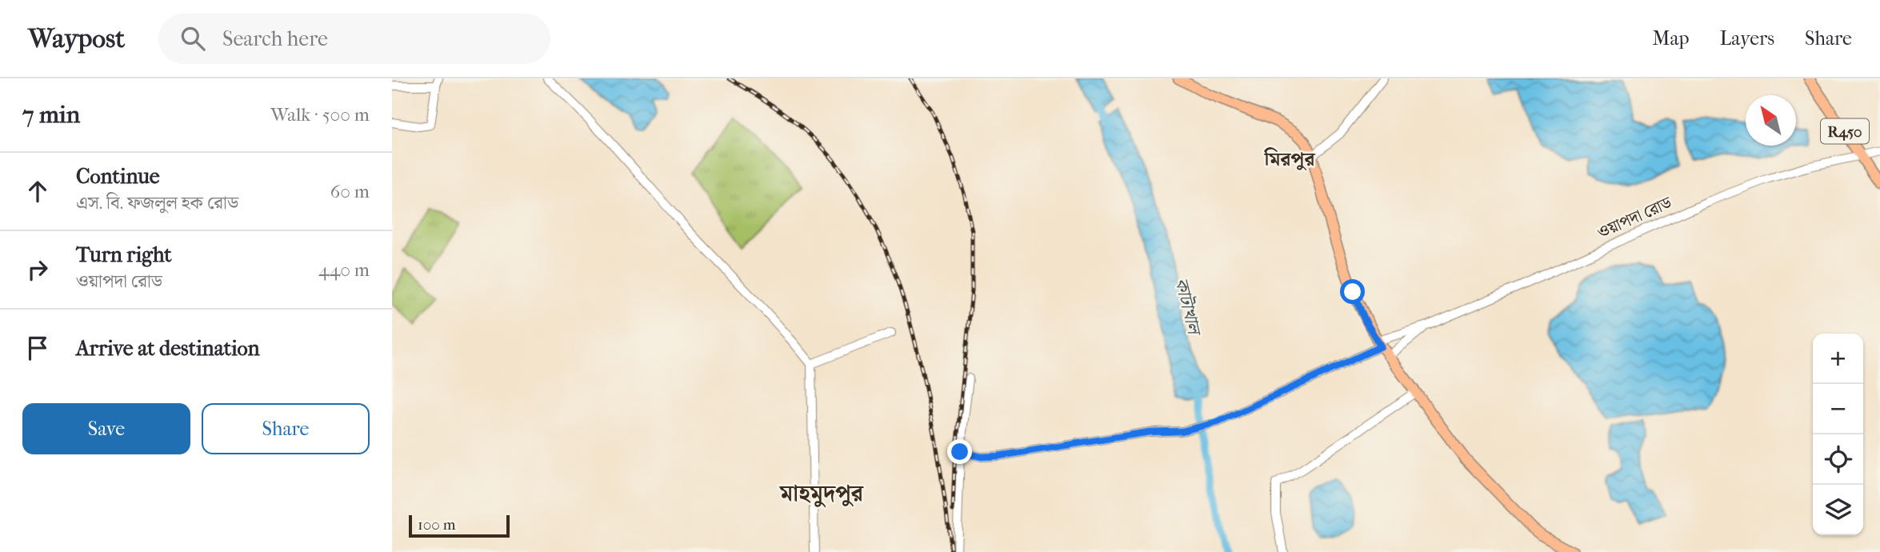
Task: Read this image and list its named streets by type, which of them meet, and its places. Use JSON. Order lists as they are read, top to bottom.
{
  "streets": {
    "main road": ["R450"],
    "street": ["ওয়াপদা রোড"]
  },
  "crossings": [
    ["R450", "ওয়াপদা রোড"]
  ],
  "districts": ["মিরপুর", "মাহমুদপুর"],
  "water": ["কাটাখাল"],
  "scale_bar": "100 m",
  "north": "top left",
  "page": {
    "header": "Waypost",
    "search": "Search here",
    "nav": ["Map", "Layers", "Share"],
    "heading": ["7 min", "Walk · 500 m"],
    "list": [
      ["Continue", "এস. বি. ফজলুল হক রোড", "60 m"],
      ["Turn right", "ওয়াপদা রোড", "440 m"],
      "Arrive at destination"
    ],
    "map_buttons": ["+", "−"],
    "buttons": ["Save", "Share"],
    "scale": "100 m"
  }
}
